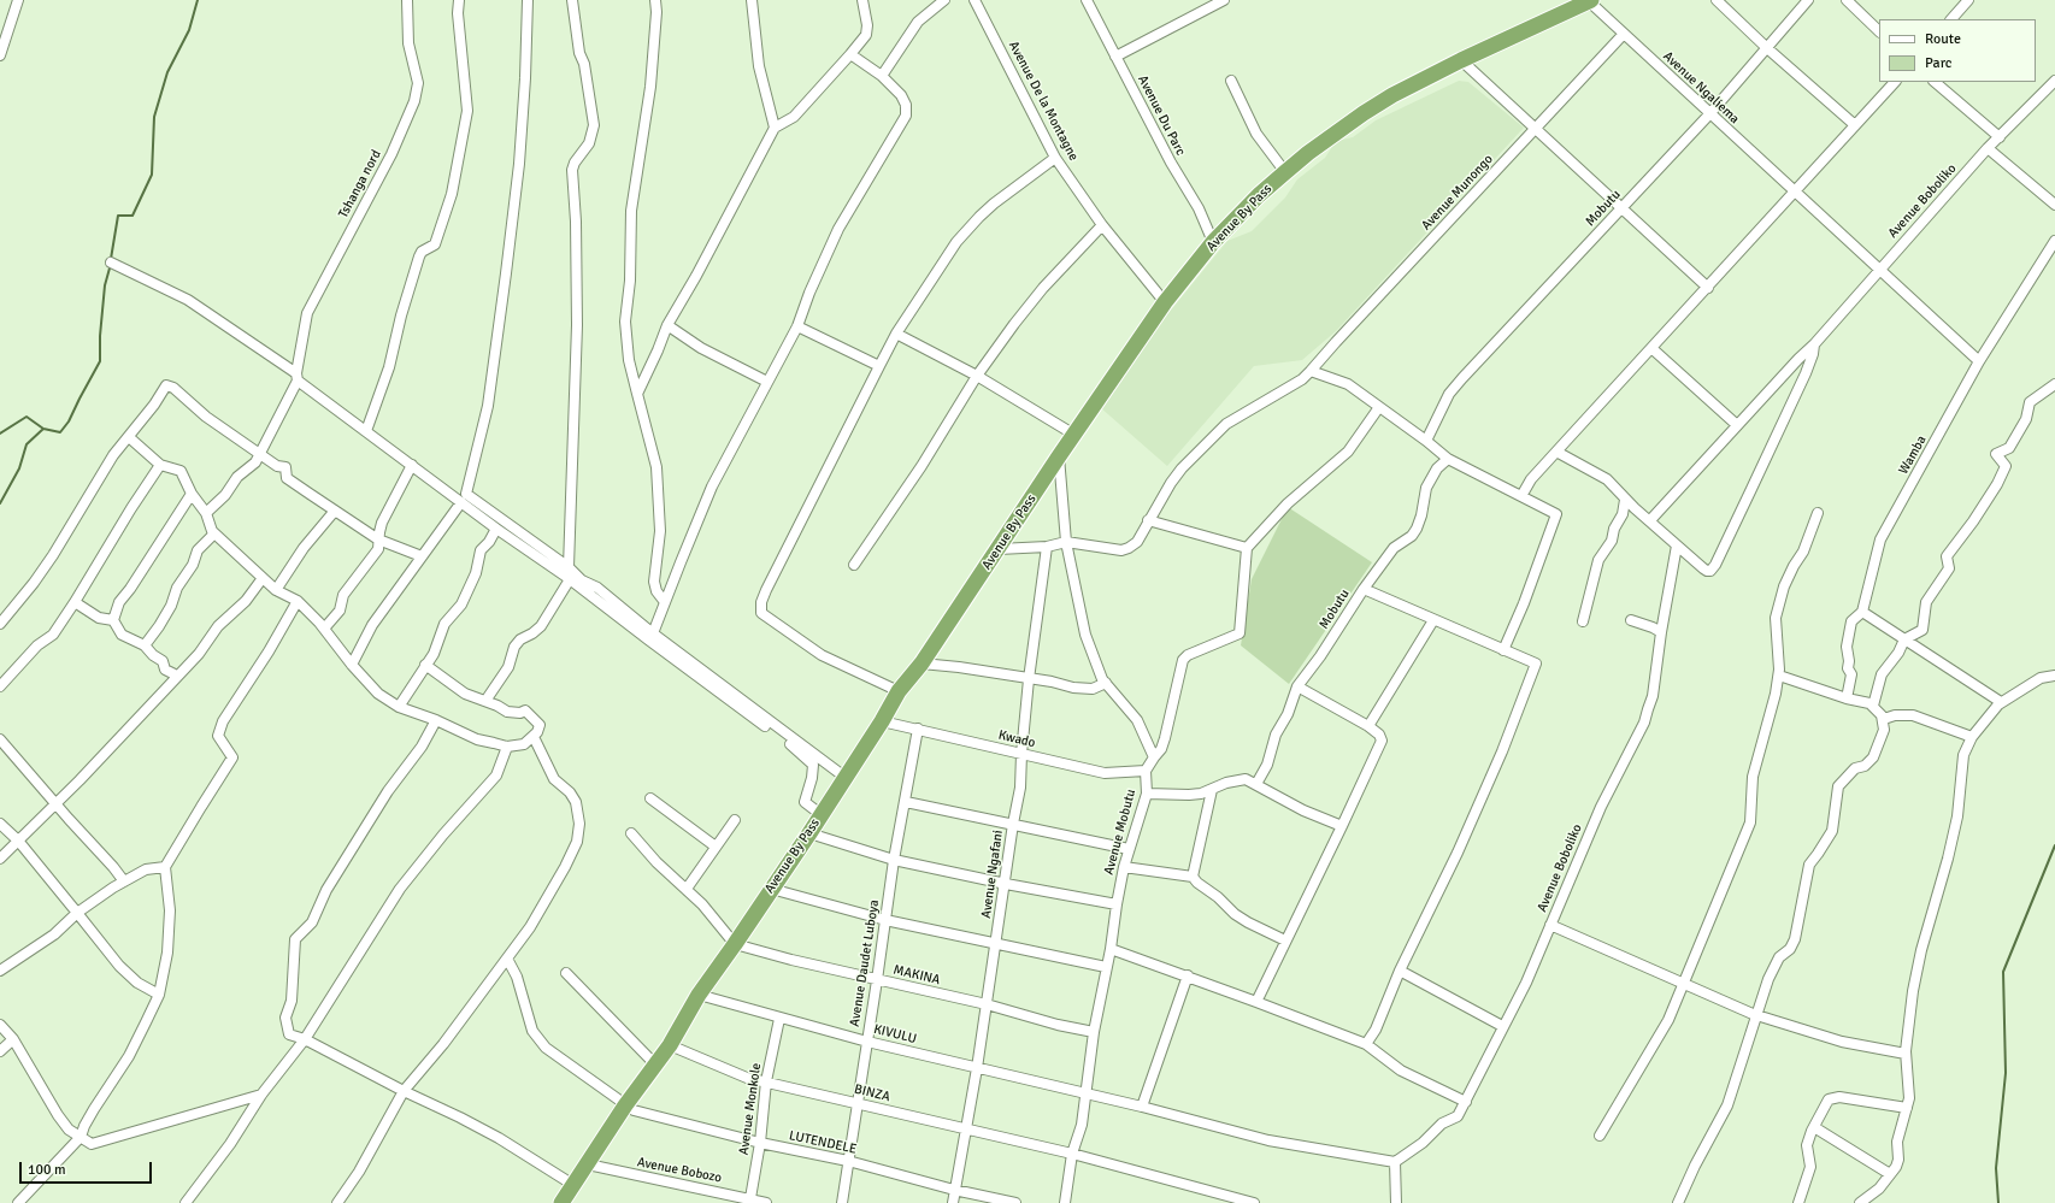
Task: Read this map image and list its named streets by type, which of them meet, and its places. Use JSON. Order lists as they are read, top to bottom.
{
  "streets": {
    "highway": ["Avenue By Pass"],
    "street": [
      "Avenue Ngaliema",
      "Avenue De la Montagne",
      "Avenue Du Parc",
      "Tshanga nord",
      "Avenue Munongo",
      "Avenue Boboliko",
      "Mobutu",
      "Wamba",
      "Kwado",
      "Avenue Mobutu",
      "Avenue Ngafani",
      "Avenue Daudet Luboya",
      "MAKINA",
      "KIVULU",
      "BINZA",
      "Avenue Monkole",
      "LUTENDELE",
      "Avenue Bobozo"
    ]
  },
  "crossings": [
    ["Avenue Ngaliema", "Avenue Munongo"],
    ["Avenue Ngaliema", "Avenue Boboliko"],
    ["Avenue Ngaliema", "Mobutu"],
    ["Avenue Ngaliema", "Avenue By Pass"],
    ["Avenue Ngaliema", "Wamba"],
    ["Avenue De la Montagne", "Avenue By Pass"],
    ["Avenue Du Parc", "Avenue By Pass"],
    ["Avenue Boboliko", "KIVULU"],
    ["Avenue By Pass", "Kwado"],
    ["Avenue By Pass", "MAKINA"],
    ["Avenue By Pass", "KIVULU"],
    ["Avenue By Pass", "BINZA"],
    ["Avenue By Pass", "LUTENDELE"],
    ["Avenue By Pass", "Avenue Bobozo"],
    ["Kwado", "Avenue Mobutu"],
    ["Kwado", "Avenue Ngafani"],
    ["Kwado", "Avenue Daudet Luboya"],
    ["Avenue Mobutu", "MAKINA"],
    ["Avenue Mobutu", "KIVULU"],
    ["Avenue Mobutu", "BINZA"],
    ["Avenue Ngafani", "MAKINA"],
    ["Avenue Ngafani", "KIVULU"],
    ["Avenue Ngafani", "BINZA"],
    ["Avenue Ngafani", "LUTENDELE"],
    ["Avenue Daudet Luboya", "MAKINA"],
    ["Avenue Daudet Luboya", "KIVULU"],
    ["Avenue Daudet Luboya", "BINZA"],
    ["Avenue Daudet Luboya", "LUTENDELE"],
    ["KIVULU", "Avenue Monkole"],
    ["BINZA", "Avenue Monkole"],
    ["Avenue Monkole", "LUTENDELE"],
    ["Avenue Monkole", "Avenue Bobozo"]
  ],
  "legend": ["Route", "Parc"],
  "scale_bar": "100 m"
}
